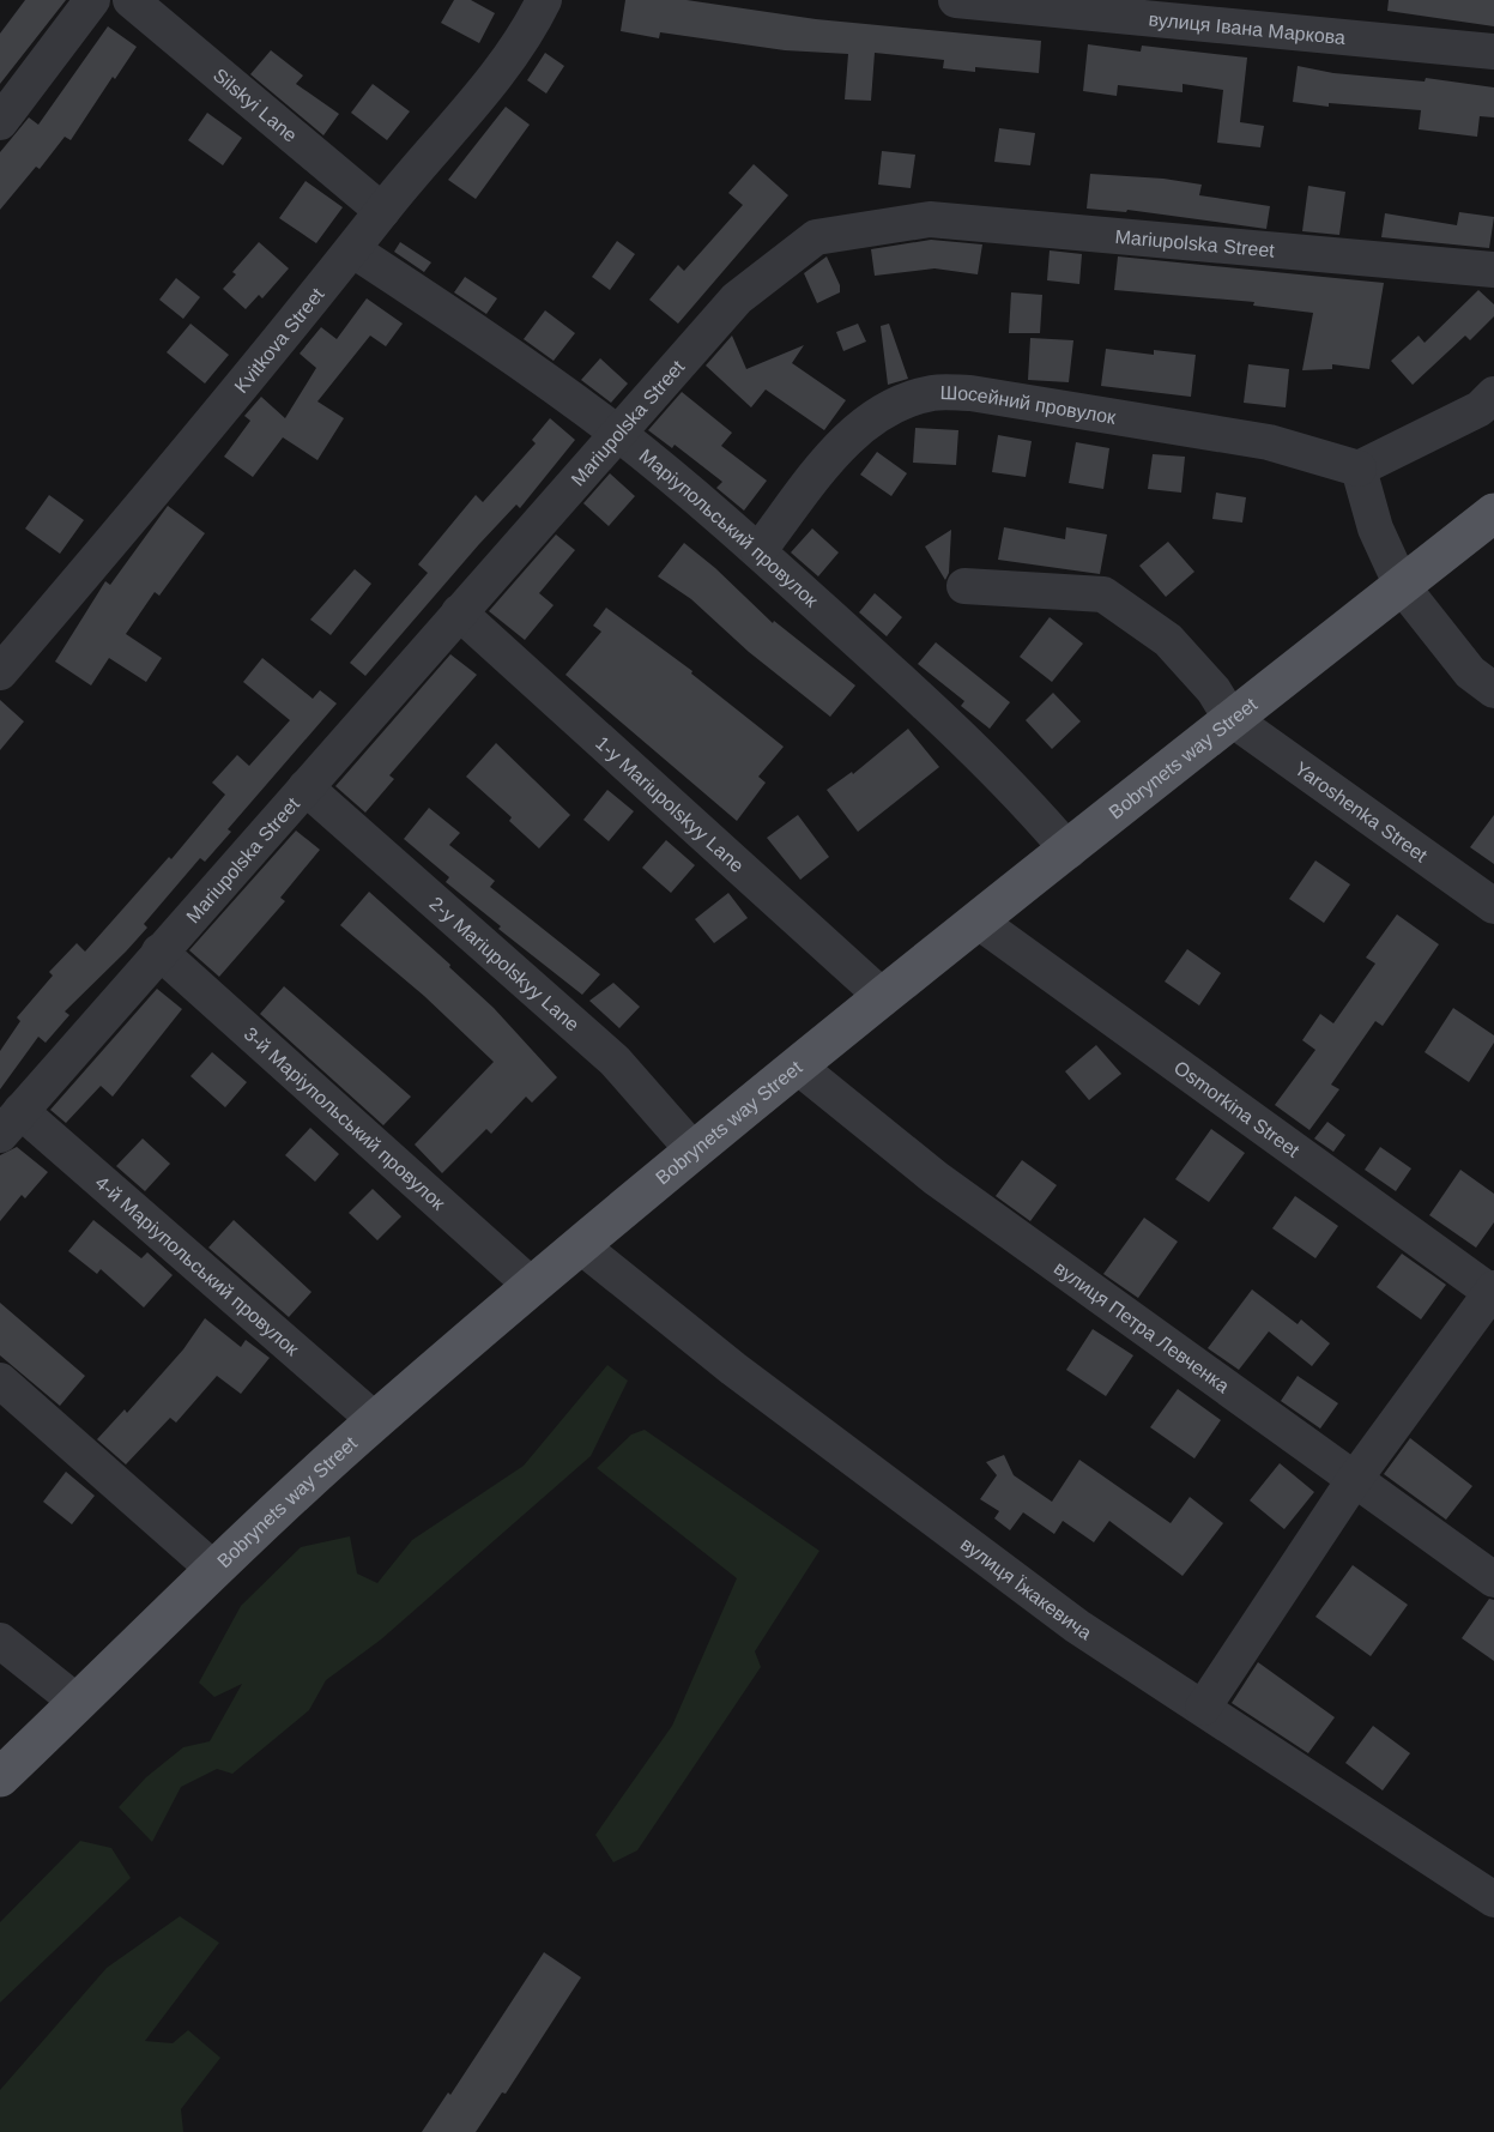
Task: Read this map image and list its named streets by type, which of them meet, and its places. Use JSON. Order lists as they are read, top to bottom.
{
  "streets": {
    "main road": ["Bobrynets way Street"],
    "street": [
      "вулиця Івана Маркова",
      "Silskyi Lane",
      "Mariupolska Street",
      "Kvitkova Street",
      "Шосейний провулок",
      "Маріупольський провулок",
      "1-y Mariupolskyy Lane",
      "Yaroshenka Street",
      "2-y Mariupolskyy Lane",
      "Osmorkina Street",
      "3-й Маріупольський провулок",
      "4-й Маріупольський провулок",
      "вулиця Петра Левченка",
      "вулиця Їжакевича"
    ]
  },
  "crossings": [
    ["Silskyi Lane", "Kvitkova Street"],
    ["Mariupolska Street", "Маріупольський провулок"],
    ["Mariupolska Street", "1-y Mariupolskyy Lane"],
    ["Mariupolska Street", "2-y Mariupolskyy Lane"],
    ["Mariupolska Street", "3-й Маріупольський провулок"],
    ["Mariupolska Street", "4-й Маріупольський провулок"],
    ["Kvitkova Street", "Маріупольський провулок"],
    ["Шосейний провулок", "Маріупольський провулок"],
    ["Маріупольський провулок", "Bobrynets way Street"],
    ["Bobrynets way Street", "1-y Mariupolskyy Lane"],
    ["Bobrynets way Street", "Yaroshenka Street"],
    ["Bobrynets way Street", "2-y Mariupolskyy Lane"],
    ["Bobrynets way Street", "Osmorkina Street"],
    ["Bobrynets way Street", "3-й Маріупольський провулок"],
    ["Bobrynets way Street", "4-й Маріупольський провулок"],
    ["Bobrynets way Street", "вулиця Петра Левченка"],
    ["Bobrynets way Street", "вулиця Їжакевича"]
  ]
}
